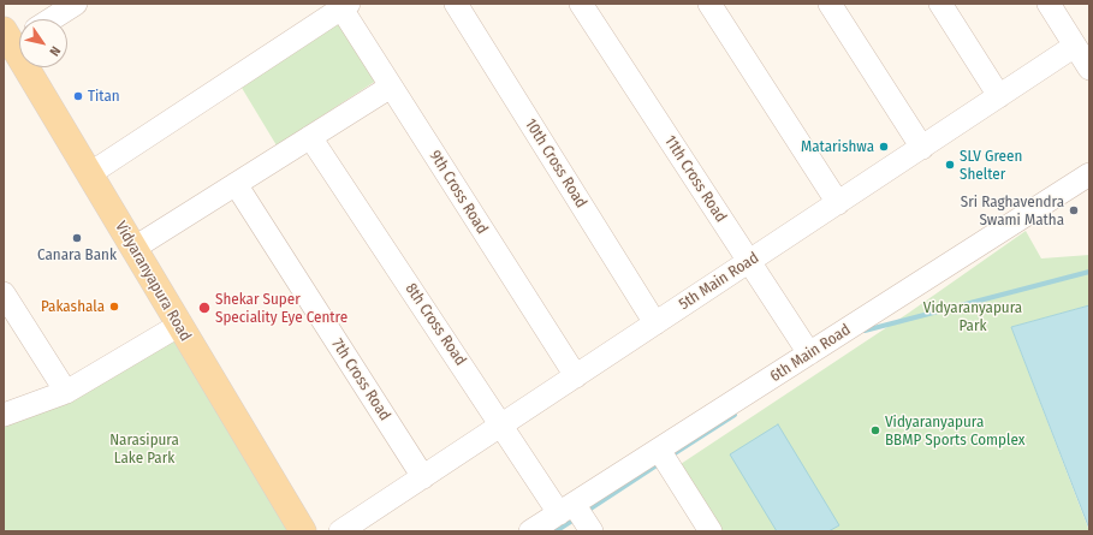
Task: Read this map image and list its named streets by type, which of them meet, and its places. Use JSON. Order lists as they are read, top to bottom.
{
  "streets": {
    "main road": ["Vidyaranyapura Road"],
    "street": [
      "10th Cross Road",
      "11th Cross Road",
      "9th Cross Road",
      "5th Main Road",
      "8th Cross Road",
      "6th Main Road",
      "7th Cross Road"
    ]
  },
  "crossings": [
    ["10th Cross Road", "5th Main Road"],
    ["11th Cross Road", "5th Main Road"],
    ["11th Cross Road", "6th Main Road"],
    ["9th Cross Road", "5th Main Road"],
    ["5th Main Road", "8th Cross Road"],
    ["5th Main Road", "7th Cross Road"],
    ["8th Cross Road", "6th Main Road"]
  ],
  "parks": ["Vidyaranyapura Park", "Narasipura Lake Park"],
  "places": [
    "Titan",
    "Matarishwa",
    "SLV Green Shelter",
    "Sri Raghavendra Swami Matha",
    "Canara Bank",
    "Pakashala",
    "Shekar Super Speciality Eye Centre",
    "Vidyaranyapura BBMP Sports Complex"
  ],
  "north": "bottom right"
}
